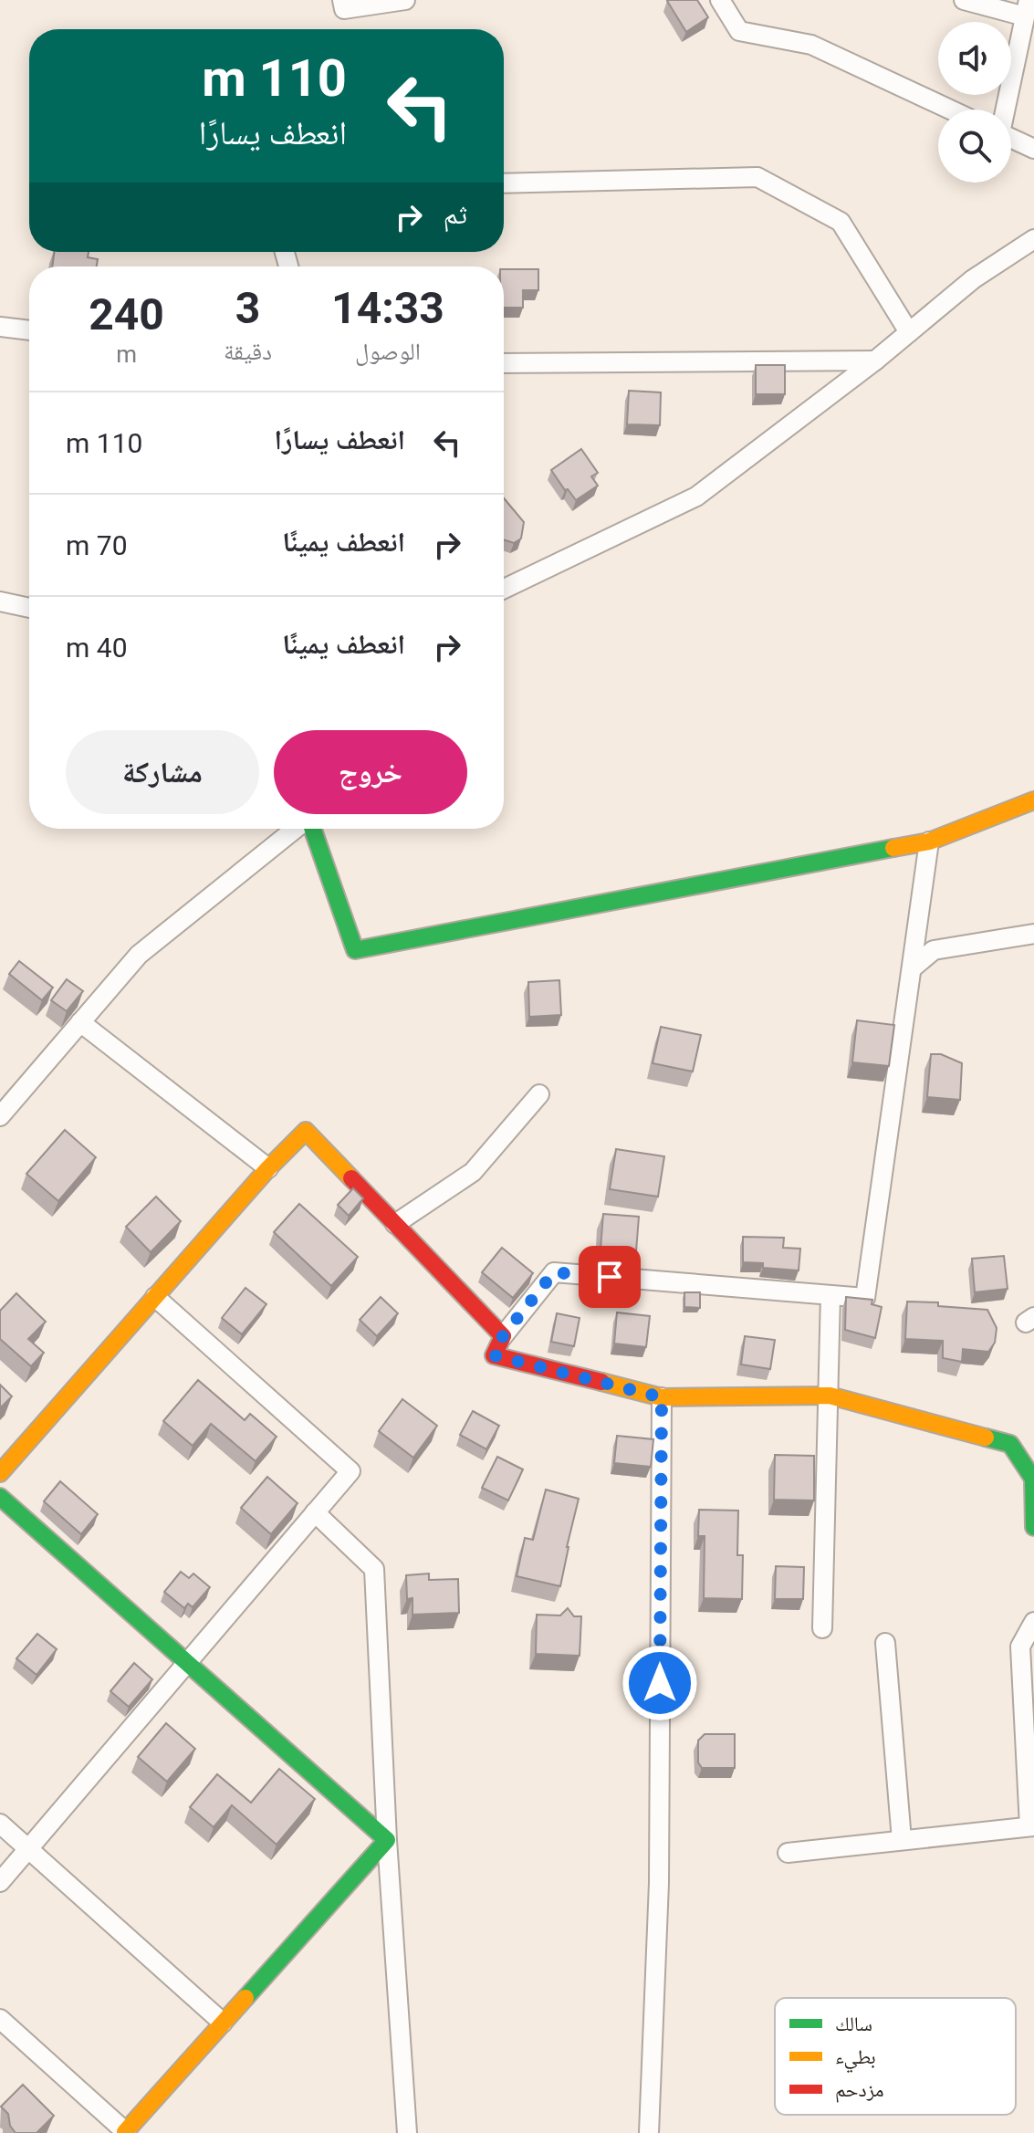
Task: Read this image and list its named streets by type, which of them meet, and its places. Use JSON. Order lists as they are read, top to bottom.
{
  "legend": ["سالك", "بطيء", "مزدحم"],
  "page": {
    "turn": ["110 m", "انعطف يسارًا"],
    "then": "ثم",
    "eta": [
      "14:33",
      "الوصول",
      "3",
      "دقيقة",
      "240",
      "m"
    ],
    "list": [
      {
        "name": "انعطف يسارًا",
        "value": "110 m"
      },
      {
        "name": "انعطف يمينًا",
        "value": "70 m"
      },
      {
        "name": "انعطف يمينًا",
        "value": "40 m"
      }
    ],
    "buttons": ["خروج", "مشاركة"]
  }
}
